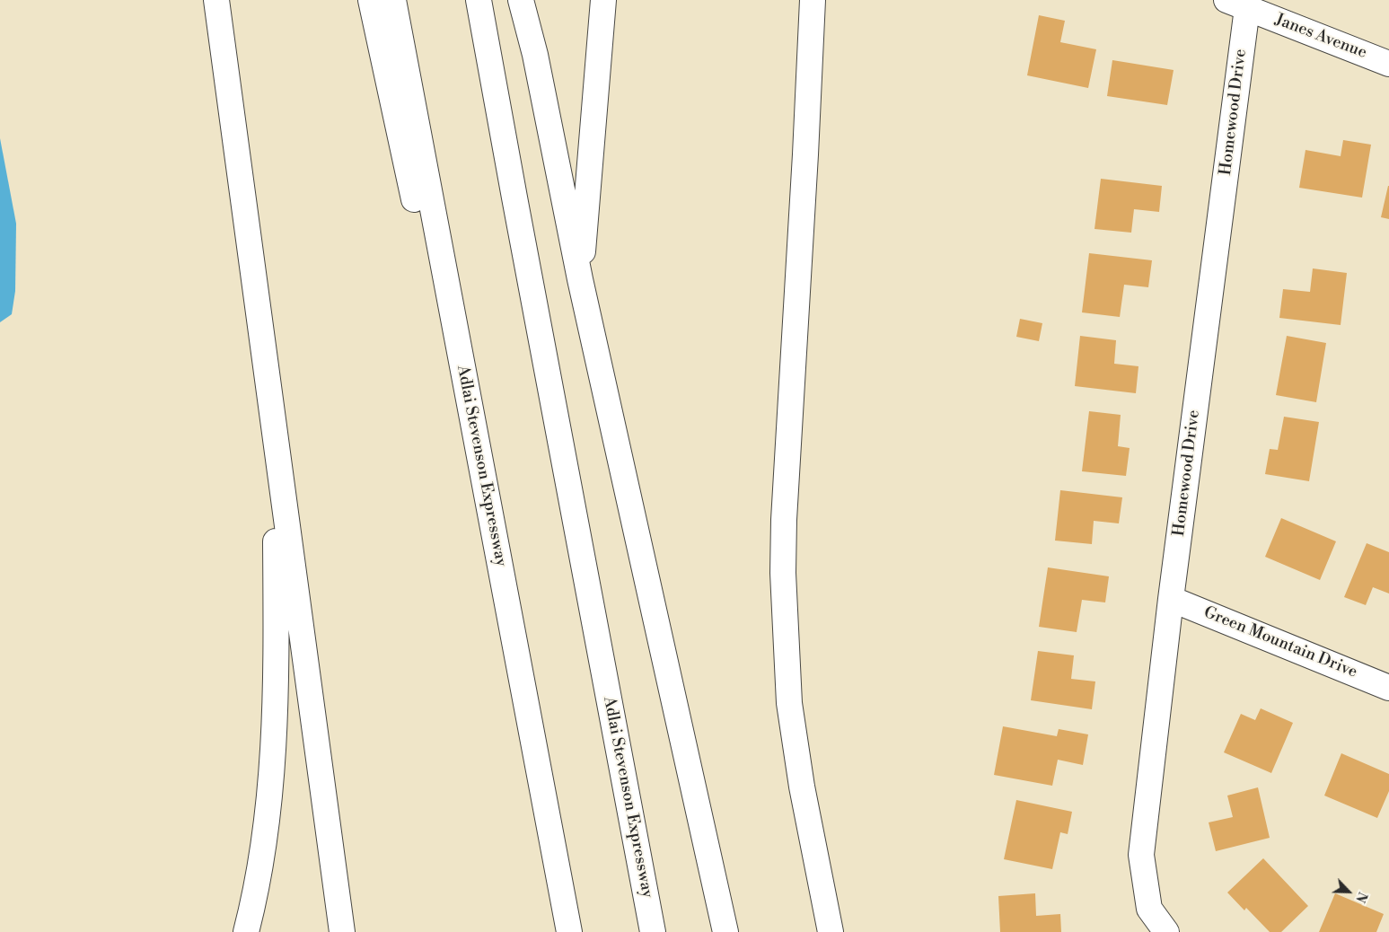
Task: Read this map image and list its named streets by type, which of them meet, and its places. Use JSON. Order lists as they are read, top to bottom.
{
  "streets": {
    "main road": [
      "Janes Avenue",
      "Homewood Drive",
      "Adlai Stevenson Expressway",
      "Green Mountain Drive"
    ]
  },
  "crossings": [
    ["Janes Avenue", "Homewood Drive"],
    ["Homewood Drive", "Green Mountain Drive"]
  ],
  "north": "bottom right"
}
